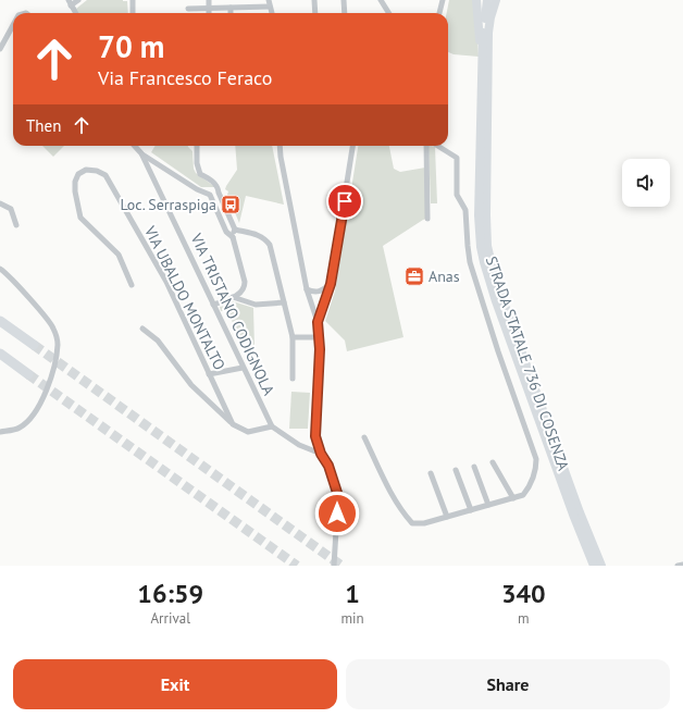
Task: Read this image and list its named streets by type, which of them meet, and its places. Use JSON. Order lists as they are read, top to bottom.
{
  "streets": {
    "highway": ["STRADA STATALE 736 DI COSENZA"],
    "street": ["VIA UBALDO MONTALTO", "VIA TRISTANO CODIGNOLA"]
  },
  "places": {
    "bus stop": ["Loc. Serraspiga"],
    "office": ["Anas"]
  },
  "page": {
    "turn": ["70 m", "Via Francesco Feraco"],
    "then": "Then",
    "eta": [
      "16:59",
      "Arrival",
      "1",
      "min",
      "340",
      "m"
    ],
    "buttons": ["Exit", "Share"]
  }
}
